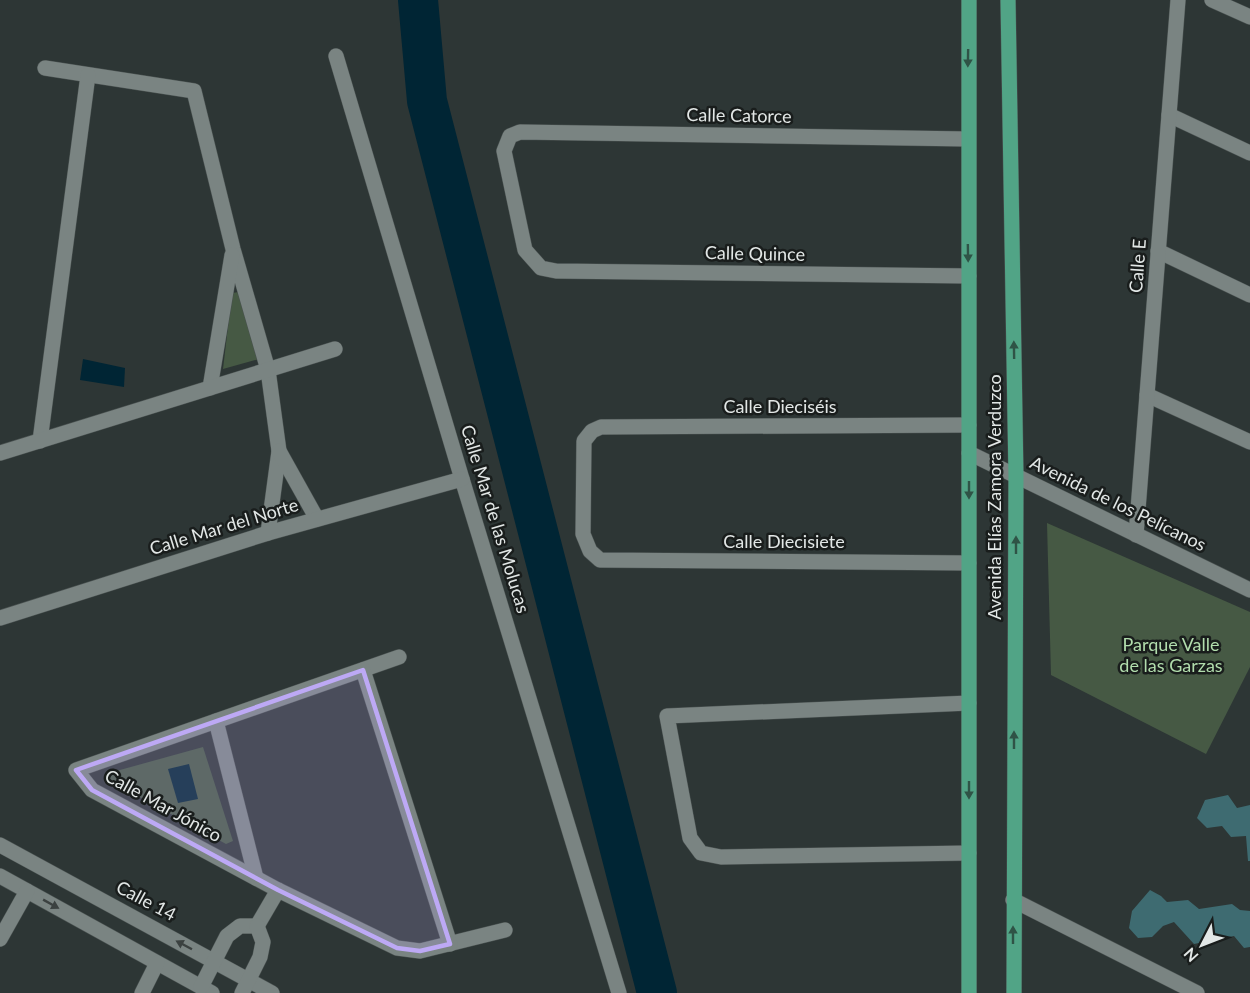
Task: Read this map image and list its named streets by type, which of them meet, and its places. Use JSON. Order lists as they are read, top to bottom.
{
  "streets": {
    "main road": ["Avenida Elías Zamora Verduzco"],
    "street": [
      "Calle Catorce",
      "Calle Quince",
      "Calle E",
      "Calle Dieciséis",
      "Avenida de los Pelícanos",
      "Calle Mar de las Molucas",
      "Calle Mar del Norte",
      "Calle Diecisiete",
      "Calle Mar Jónico",
      "Calle 14"
    ]
  },
  "crossings": [
    ["Calle Catorce", "Calle Quince"],
    ["Calle Catorce", "Avenida Elías Zamora Verduzco"],
    ["Calle Quince", "Avenida Elías Zamora Verduzco"],
    ["Calle E", "Avenida de los Pelícanos"],
    ["Calle Dieciséis", "Avenida Elías Zamora Verduzco"],
    ["Calle Dieciséis", "Calle Diecisiete"],
    ["Avenida Elías Zamora Verduzco", "Avenida de los Pelícanos"],
    ["Avenida Elías Zamora Verduzco", "Calle Diecisiete"],
    ["Calle Mar de las Molucas", "Calle Mar del Norte"]
  ],
  "parks": ["Parque Valle de las Garzas"],
  "north": "bottom left"
}
